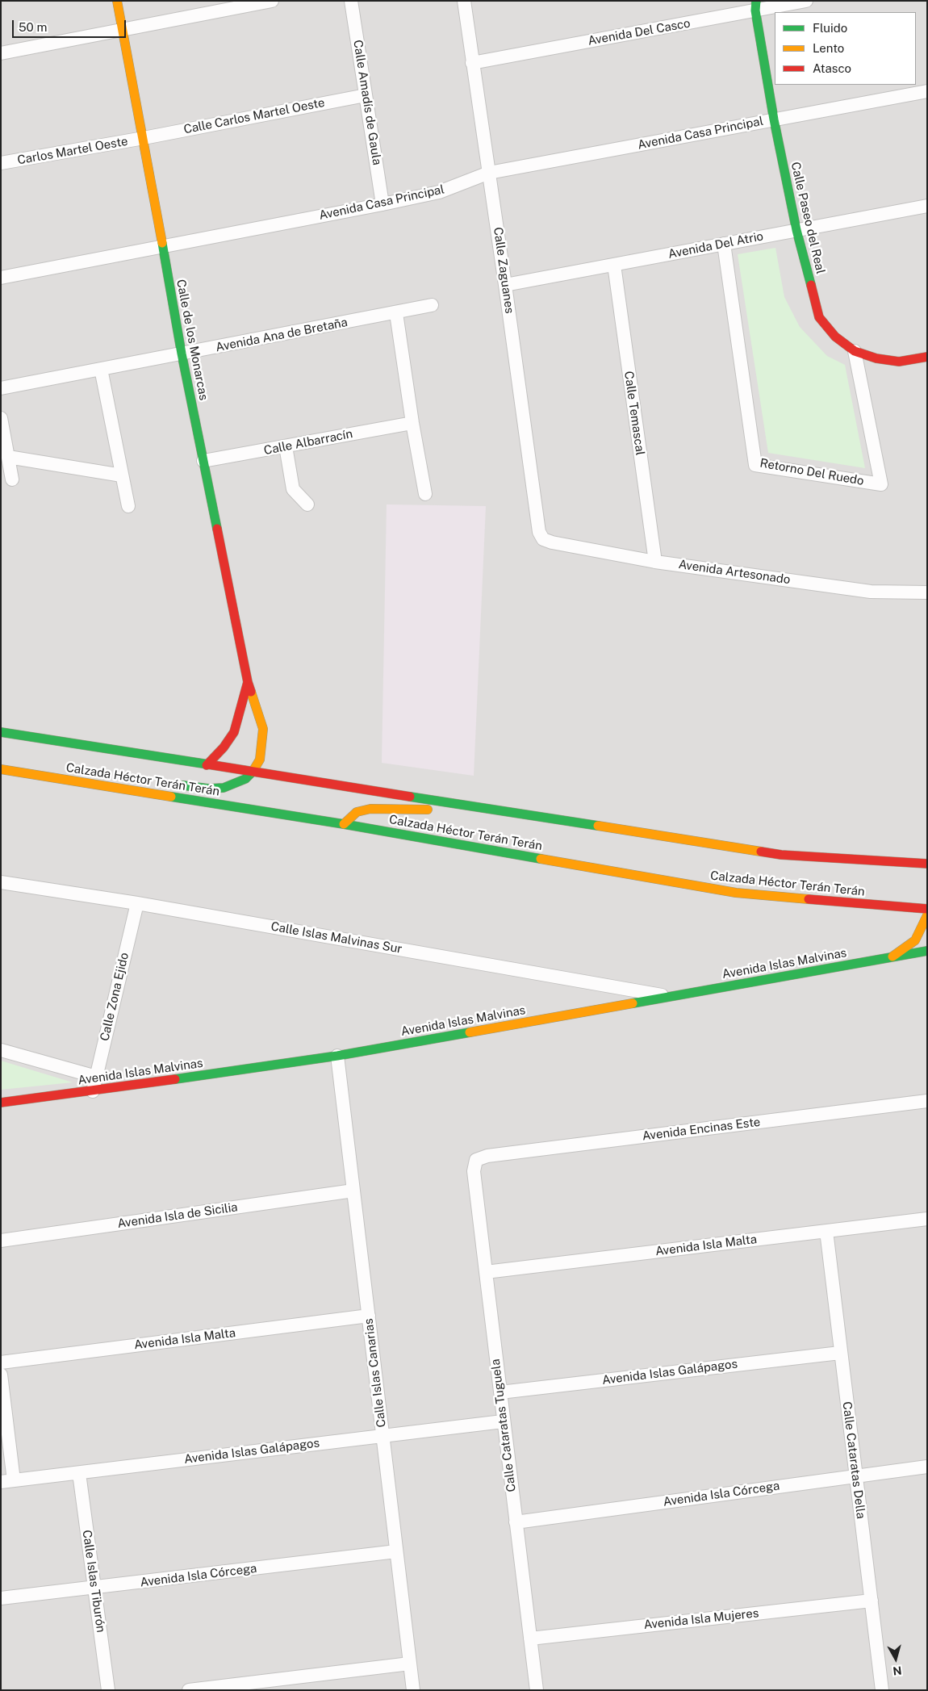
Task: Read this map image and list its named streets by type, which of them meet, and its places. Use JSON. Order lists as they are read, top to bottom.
{
  "streets": {
    "street": [
      "Avenida Del Casco",
      "Calle Amadís de Gaula",
      "Calle Carlos Martel Oeste",
      "Avenida Casa Principal",
      "Carlos Martel Oeste",
      "Calle Paseo del Real",
      "Avenida Del Atrio",
      "Calle Zaguanes",
      "Avenida Ana de Bretaña",
      "Calle de los Monarcas",
      "Calle Temascal",
      "Calle Albarracín",
      "Retorno Del Ruedo",
      "Avenida Artesonado",
      "Calzada Héctor Terán Terán",
      "Calle Islas Malvinas Sur",
      "Avenida Islas Malvinas",
      "Calle Zona Ejido",
      "Avenida Encinas Este",
      "Avenida Isla de Sicilia",
      "Avenida Isla Malta",
      "Avenida Islas Galápagos",
      "Calle Islas Canarias",
      "Calle Cataratas Tuguela",
      "Calle Cataratas Della",
      "Avenida Isla Córcega",
      "Calle Islas Tiburón",
      "Avenida Isla Mujeres"
    ]
  },
  "crossings": [
    ["Avenida Del Casco", "Calle Paseo del Real"],
    ["Avenida Del Casco", "Calle Zaguanes"],
    ["Calle Amadís de Gaula", "Calle Carlos Martel Oeste"],
    ["Calle Amadís de Gaula", "Avenida Casa Principal"],
    ["Calle Carlos Martel Oeste", "Carlos Martel Oeste"],
    ["Calle Carlos Martel Oeste", "Calle de los Monarcas"],
    ["Avenida Casa Principal", "Calle Paseo del Real"],
    ["Avenida Casa Principal", "Calle Zaguanes"],
    ["Avenida Casa Principal", "Calle de los Monarcas"],
    ["Carlos Martel Oeste", "Calle de los Monarcas"],
    ["Calle Paseo del Real", "Avenida Del Atrio"],
    ["Calle Paseo del Real", "Retorno Del Ruedo"],
    ["Avenida Del Atrio", "Calle Zaguanes"],
    ["Avenida Del Atrio", "Calle Temascal"],
    ["Avenida Del Atrio", "Retorno Del Ruedo"],
    ["Calle Zaguanes", "Avenida Artesonado"],
    ["Avenida Ana de Bretaña", "Calle de los Monarcas"],
    ["Calle de los Monarcas", "Calle Albarracín"],
    ["Calle de los Monarcas", "Calzada Héctor Terán Terán"],
    ["Calle Temascal", "Avenida Artesonado"],
    ["Calle Islas Malvinas Sur", "Avenida Islas Malvinas"],
    ["Calle Islas Malvinas Sur", "Calle Zona Ejido"],
    ["Avenida Islas Malvinas", "Calle Zona Ejido"],
    ["Avenida Islas Malvinas", "Calle Islas Canarias"],
    ["Avenida Encinas Este", "Calle Cataratas Tuguela"],
    ["Avenida Isla de Sicilia", "Calle Islas Canarias"],
    ["Avenida Isla Malta", "Calle Islas Canarias"],
    ["Avenida Isla Malta", "Calle Cataratas Tuguela"],
    ["Avenida Isla Malta", "Calle Cataratas Della"],
    ["Avenida Islas Galápagos", "Calle Islas Canarias"],
    ["Avenida Islas Galápagos", "Calle Cataratas Tuguela"],
    ["Avenida Islas Galápagos", "Calle Cataratas Della"],
    ["Avenida Islas Galápagos", "Calle Islas Tiburón"],
    ["Calle Islas Canarias", "Avenida Isla Córcega"],
    ["Calle Cataratas Tuguela", "Avenida Isla Córcega"],
    ["Calle Cataratas Tuguela", "Avenida Isla Mujeres"],
    ["Calle Cataratas Della", "Avenida Isla Córcega"],
    ["Calle Cataratas Della", "Avenida Isla Mujeres"],
    ["Avenida Isla Córcega", "Calle Islas Tiburón"]
  ],
  "legend": ["Fluido", "Lento", "Atasco"],
  "scale_bar": "50 m",
  "north": "bottom"
}
